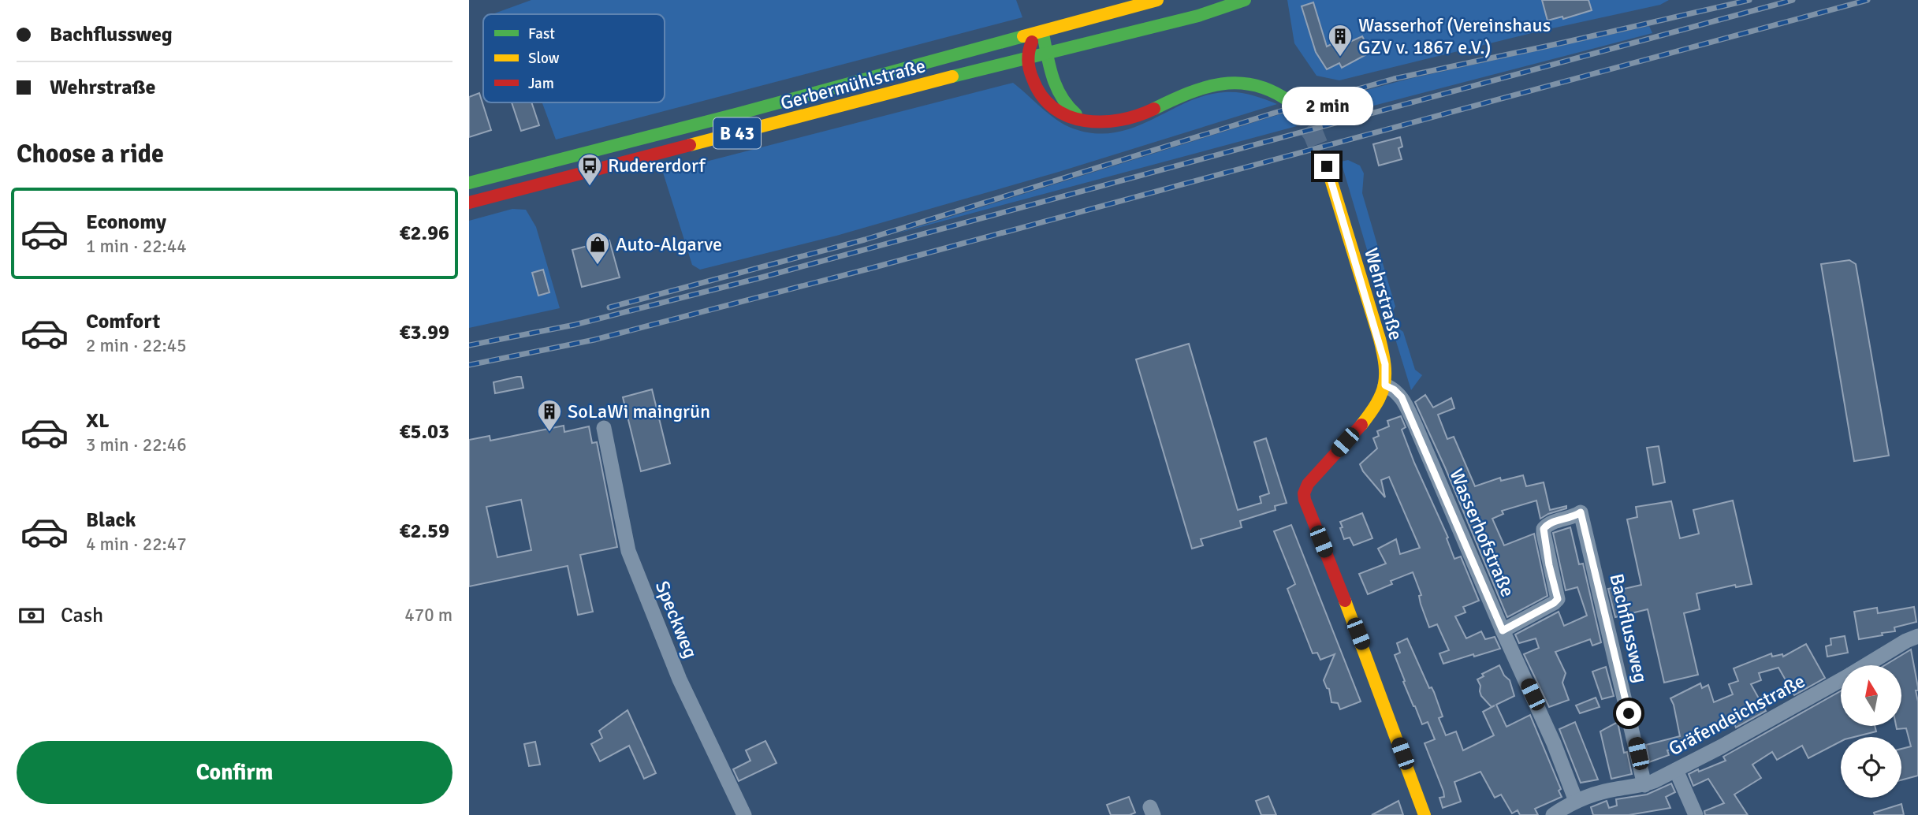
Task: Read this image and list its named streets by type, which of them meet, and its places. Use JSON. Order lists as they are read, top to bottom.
{
  "streets": {
    "main road": ["Gerbermühlstraße", "B 43", "Wehrstraße"],
    "street": [
      "Wasserhofstraße",
      "Speckweg",
      "Bachflussweg",
      "Gräfendeichstraße"
    ]
  },
  "crossings": [
    ["Wehrstraße", "Wasserhofstraße"],
    ["Wasserhofstraße", "Bachflussweg"],
    ["Wasserhofstraße", "Gräfendeichstraße"],
    ["Bachflussweg", "Gräfendeichstraße"]
  ],
  "places": {
    "building": ["Wasserhof (Vereinshaus GZV v. 1867 e.V.)", "SoLaWi maingrün"],
    "bus stop": ["Rudererdorf"],
    "shop": ["Auto-Algarve"]
  },
  "legend": ["Fast", "Slow", "Jam"],
  "north": "top",
  "page": {
    "banner": ["Bachflussweg", "Wehrstraße"],
    "bubble": "2 min",
    "heading": "Choose a ride",
    "list": [
      {
        "name": "Economy",
        "note": "1 min · 22:44",
        "value": "€2.96"
      },
      {
        "name": "Comfort",
        "note": "2 min · 22:45",
        "value": "€3.99"
      },
      {
        "name": "XL",
        "note": "3 min · 22:46",
        "value": "€5.03"
      },
      {
        "name": "Black",
        "note": "4 min · 22:47",
        "value": "€2.59"
      }
    ],
    "pay": ["Cash", "470 m"],
    "buttons": "Confirm"
  }
}
